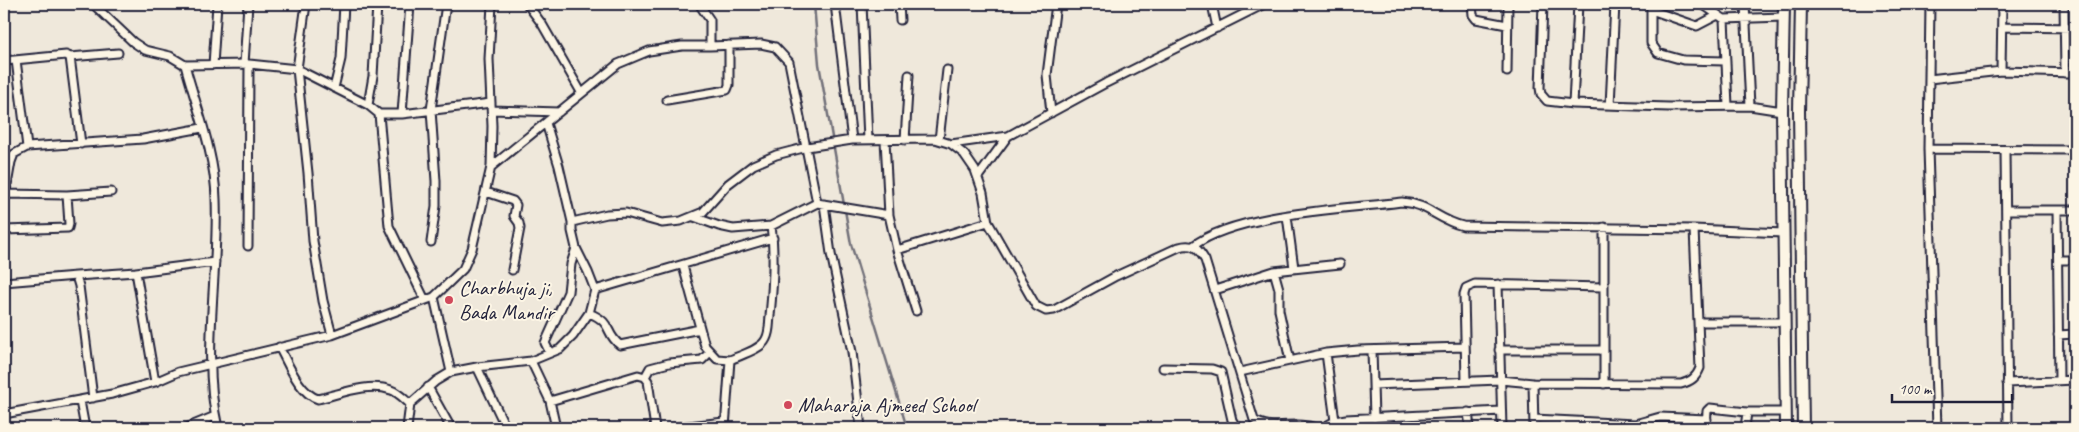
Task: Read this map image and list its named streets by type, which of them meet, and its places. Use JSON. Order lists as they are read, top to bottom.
{
  "places": ["Charbhuja ji, Bada Mandir", "Maharaja Ajmeed School"],
  "scale_bar": "100 m"
}
